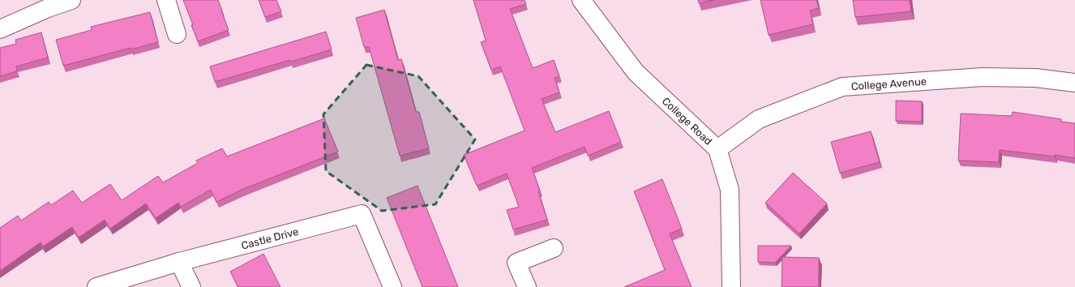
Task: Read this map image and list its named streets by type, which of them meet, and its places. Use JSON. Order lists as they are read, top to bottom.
{
  "streets": {
    "street": ["College Avenue", "College Road", "Castle Drive"]
  },
  "crossings": [
    ["College Avenue", "College Road"]
  ]
}
